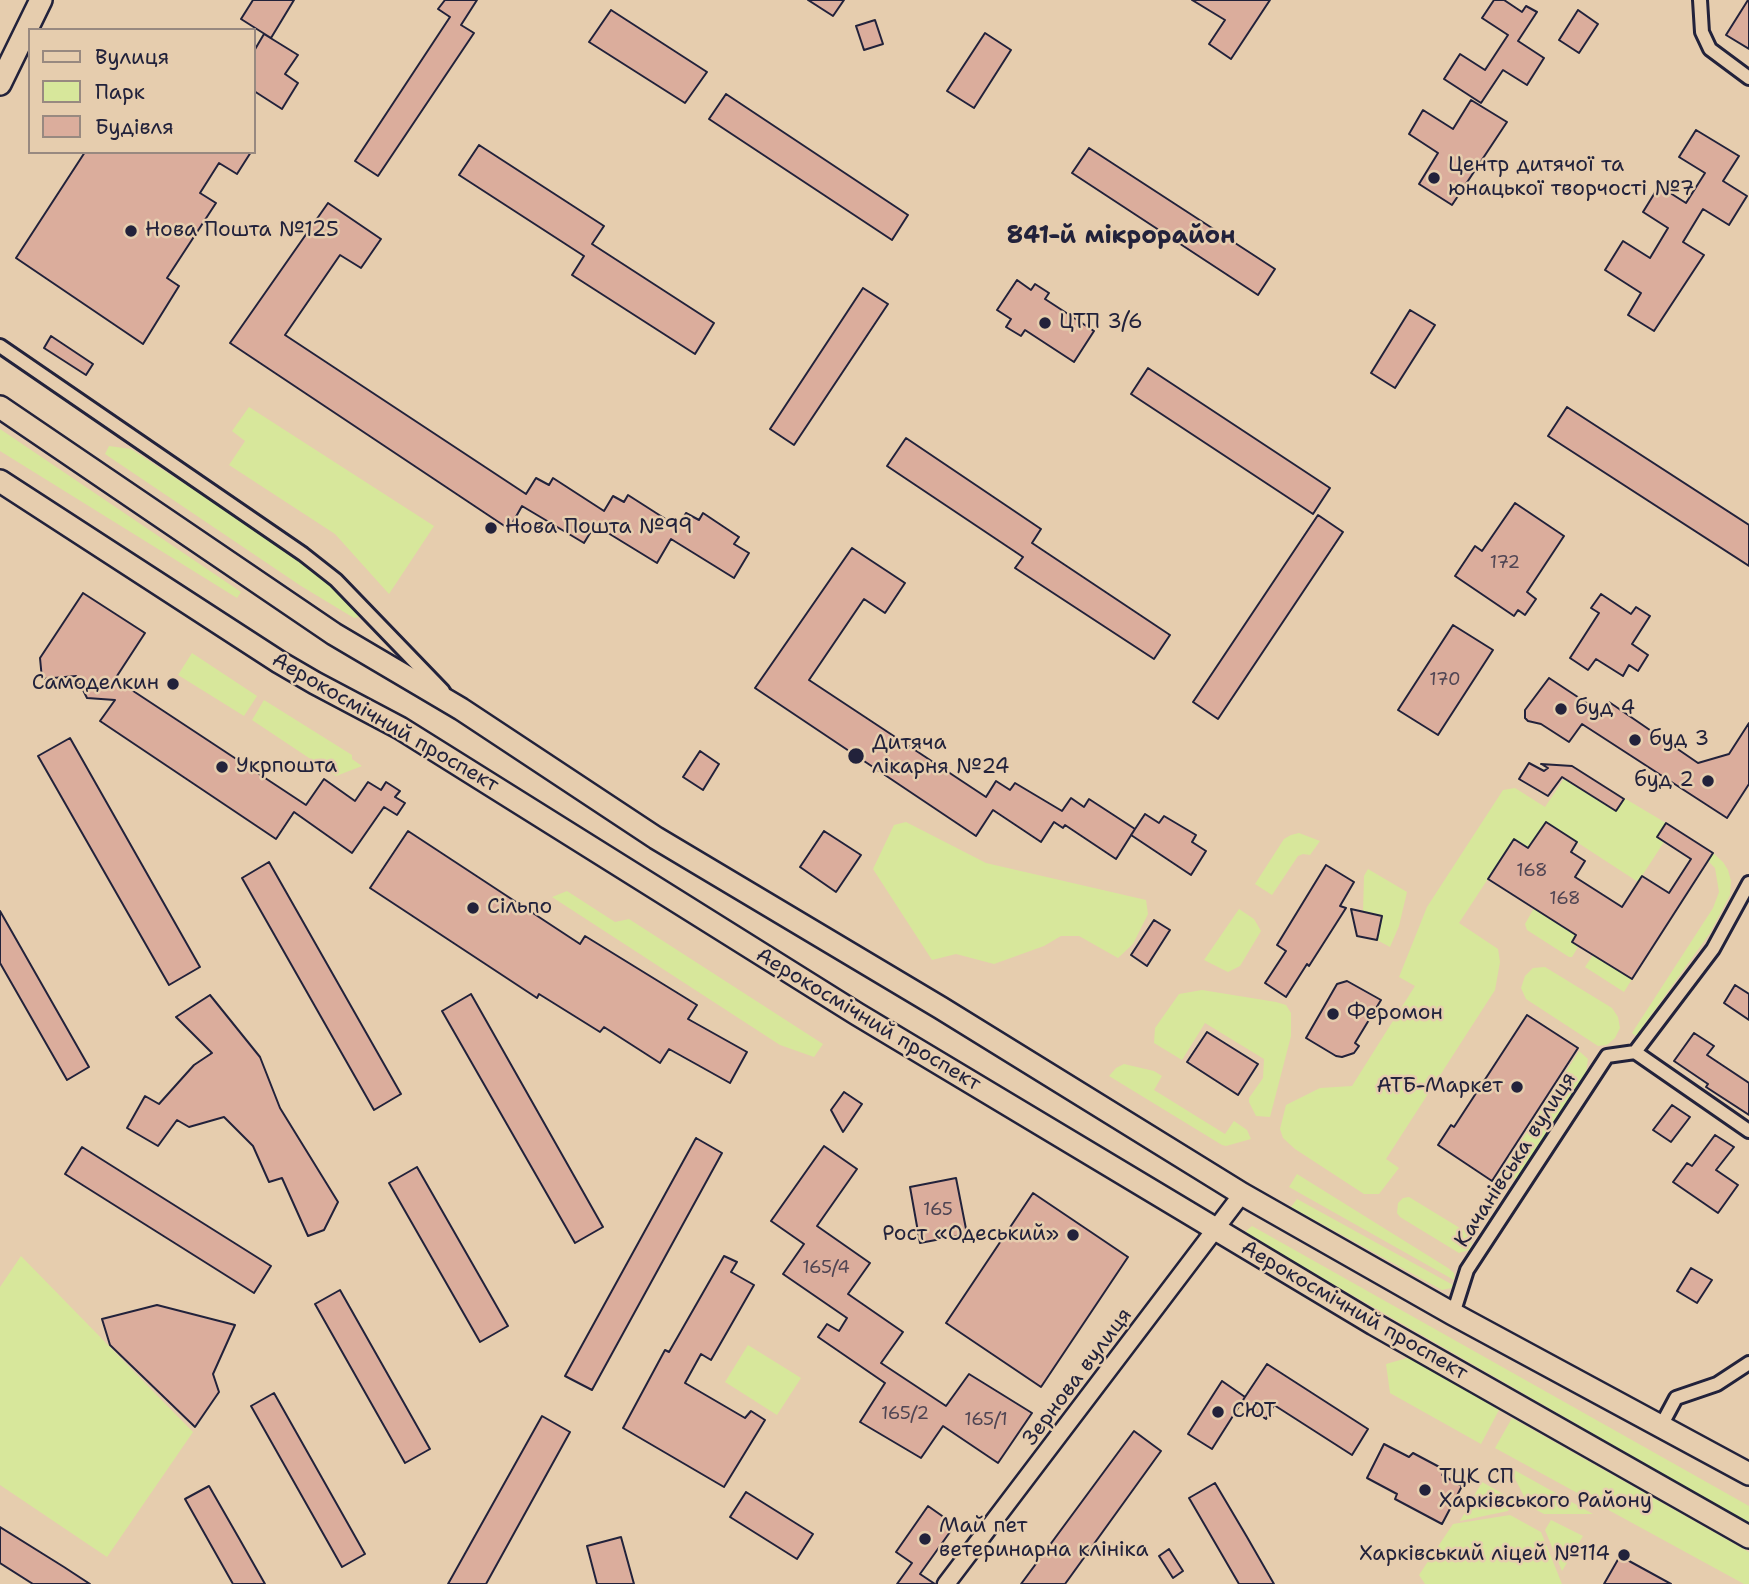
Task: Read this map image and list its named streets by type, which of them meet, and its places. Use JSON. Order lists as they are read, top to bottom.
{
  "streets": {
    "main road": ["Аерокосмічний проспект"],
    "street": ["Качанівська вулиця", "Зернова вулиця"]
  },
  "crossings": [
    ["Аерокосмічний проспект", "Зернова вулиця"]
  ],
  "districts": ["841-й мікрорайон"],
  "places": [
    "Центр дитячої та юнацької творчості №7",
    "Нова Пошта №125",
    "ЦТП 3/6",
    "Нова Пошта №99",
    "Самоделкин",
    "буд 4",
    "буд 3",
    "Дитяча лікарня №24",
    "Укрпошта",
    "буд 2",
    "Сільпо",
    "Феромон",
    "АТБ-Маркет",
    "Рост «Одеський»",
    "СЮТ",
    "ТЦК СП Харківського Району",
    "Май пет ветеринарна клініка",
    "Харківський ліцей №114"
  ],
  "house_numbers": [
    "172",
    "170",
    "168",
    "168",
    "165",
    "165/4",
    "165/2",
    "165/1"
  ],
  "legend": ["Вулиця", "Парк", "Будівля"]
}
